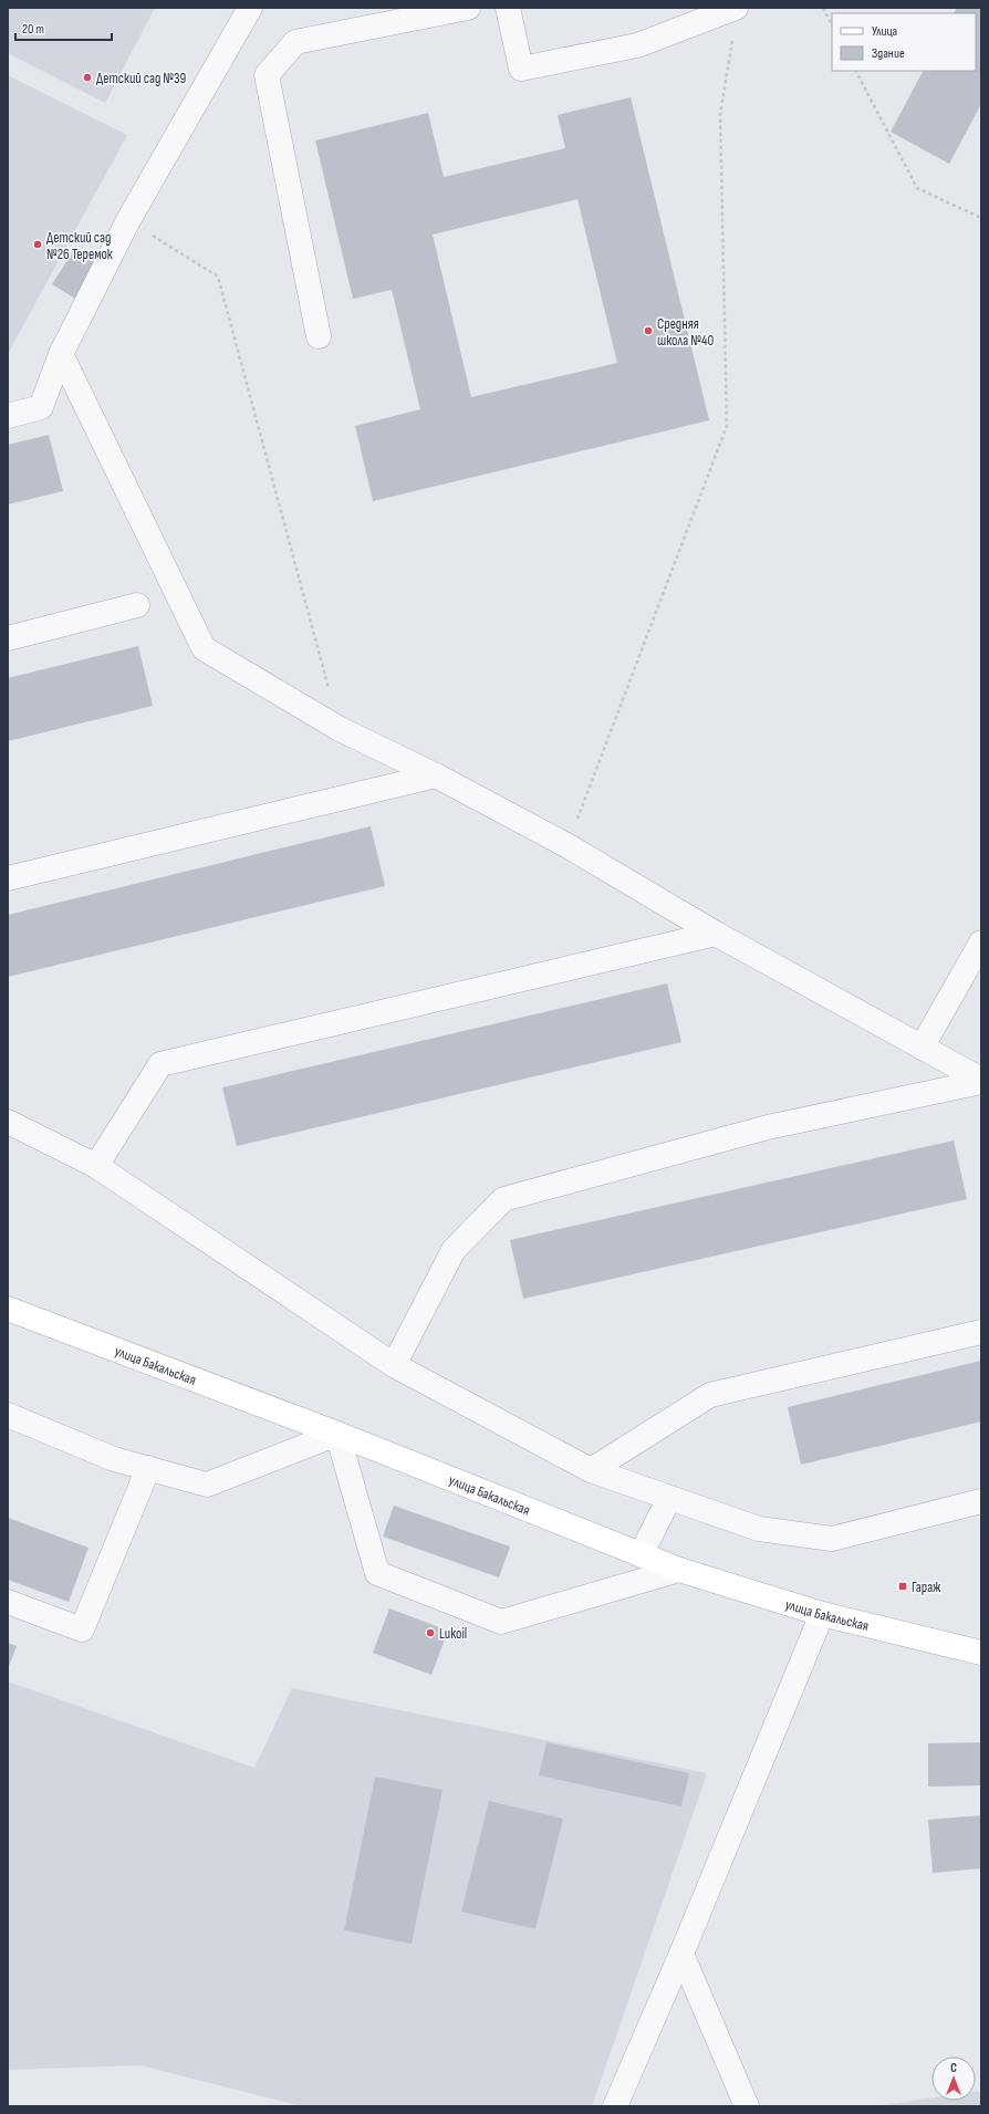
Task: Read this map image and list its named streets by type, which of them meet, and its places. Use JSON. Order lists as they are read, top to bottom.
{
  "streets": {
    "main road": ["улица Бакальская"]
  },
  "places": {
    "other": [
      "Детский сад №39",
      "Детский сад №26 Теремок",
      "Средняя школа №40",
      "Lukoil"
    ],
    "transit": ["Гараж"]
  },
  "legend": ["Улица", "Здание"],
  "scale_bar": "20 m",
  "north": "top"
}
